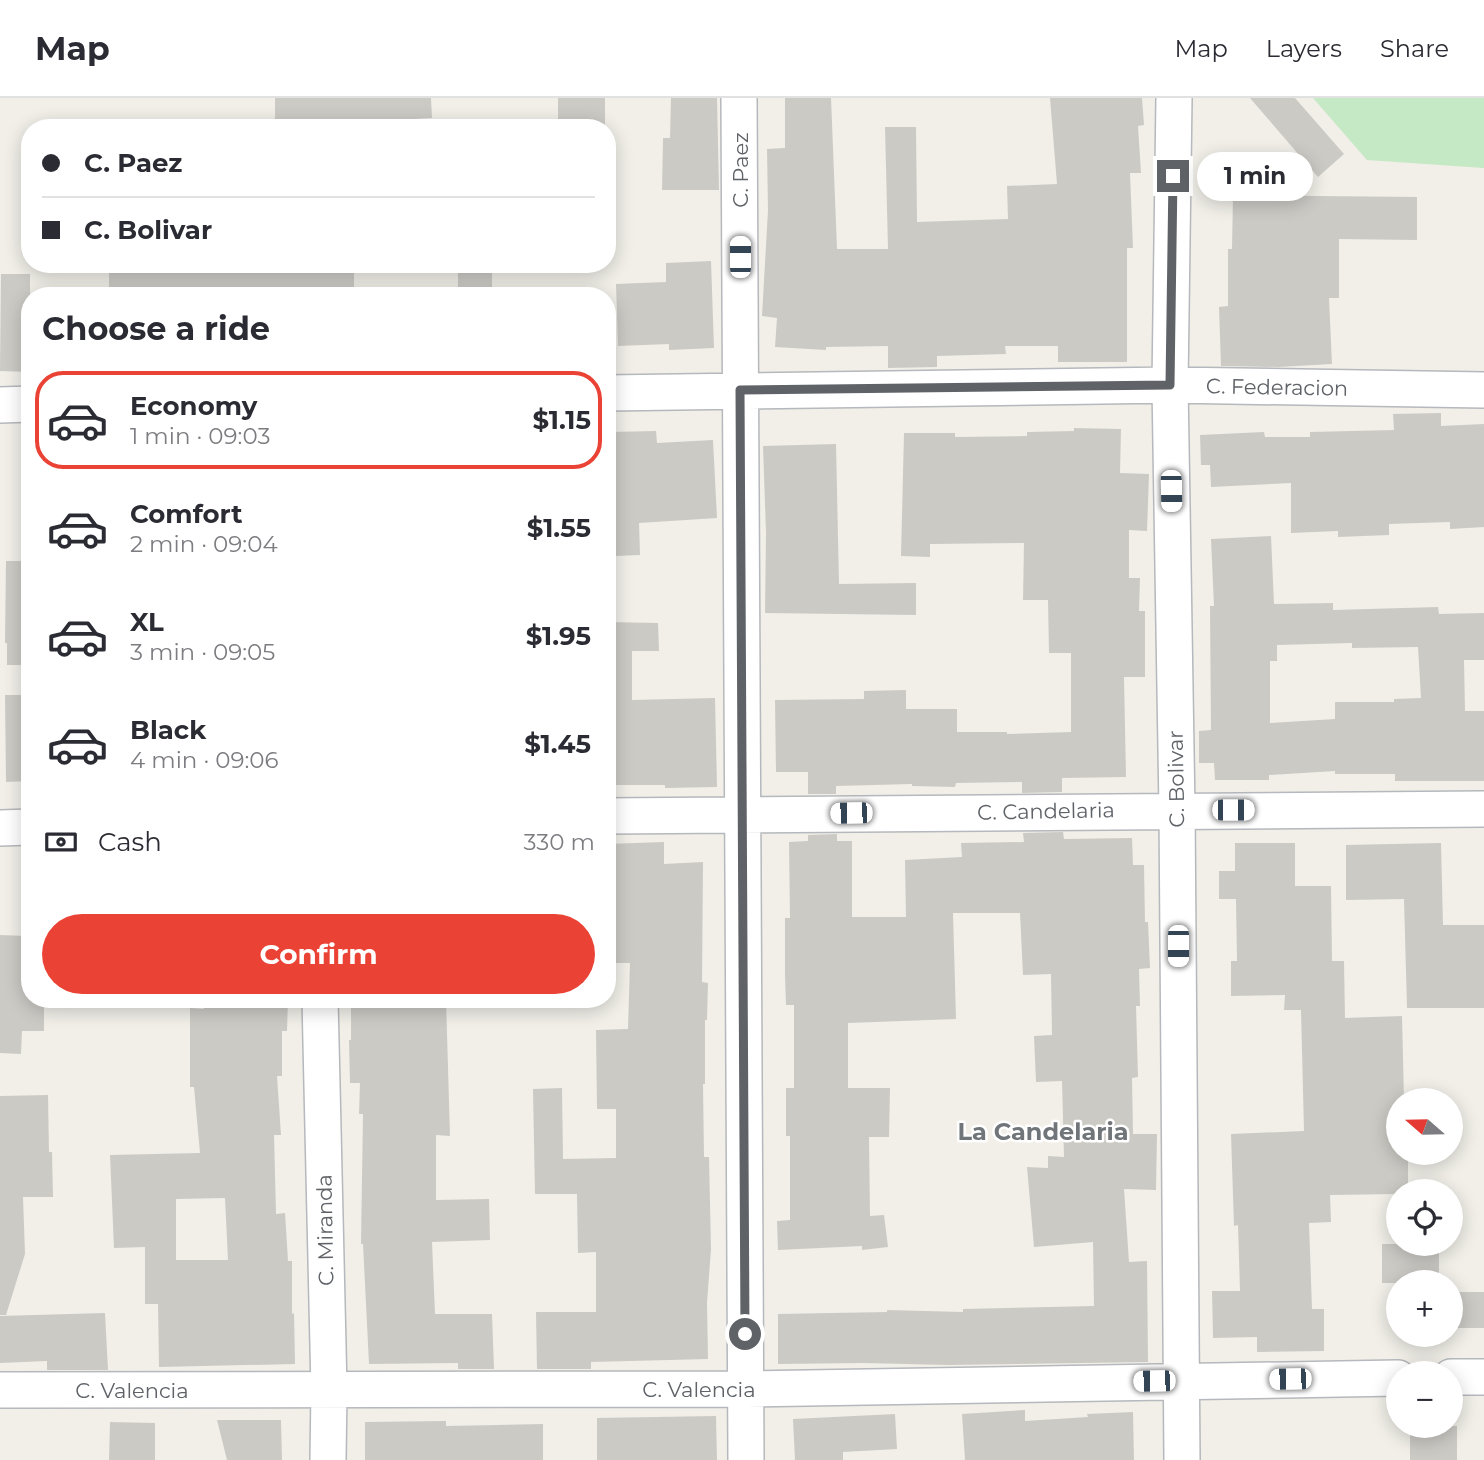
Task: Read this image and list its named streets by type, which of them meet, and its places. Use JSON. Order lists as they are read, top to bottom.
{
  "streets": {
    "street": [
      "C. Paez",
      "C. Federacion",
      "C. Bolivar",
      "C. Candelaria",
      "C. Miranda",
      "C. Valencia"
    ]
  },
  "crossings": [
    ["C. Paez", "C. Federacion"],
    ["C. Paez", "C. Candelaria"],
    ["C. Paez", "C. Valencia"],
    ["C. Federacion", "C. Bolivar"],
    ["C. Bolivar", "C. Candelaria"],
    ["C. Bolivar", "C. Valencia"],
    ["C. Miranda", "C. Valencia"]
  ],
  "districts": ["La Candelaria"],
  "north": "left",
  "page": {
    "header": "Map",
    "nav": ["Map", "Layers", "Share"],
    "banner": ["C. Paez", "C. Bolivar"],
    "bubble": "1 min",
    "heading": "Choose a ride",
    "list": [
      {
        "name": "Economy",
        "note": "1 min · 09:03",
        "value": "$1.15"
      },
      {
        "name": "Comfort",
        "note": "2 min · 09:04",
        "value": "$1.55"
      },
      {
        "name": "XL",
        "note": "3 min · 09:05",
        "value": "$1.95"
      },
      {
        "name": "Black",
        "note": "4 min · 09:06",
        "value": "$1.45"
      }
    ],
    "pay": ["Cash", "330 m"],
    "buttons": "Confirm",
    "map_buttons": ["+", "−"]
  }
}
